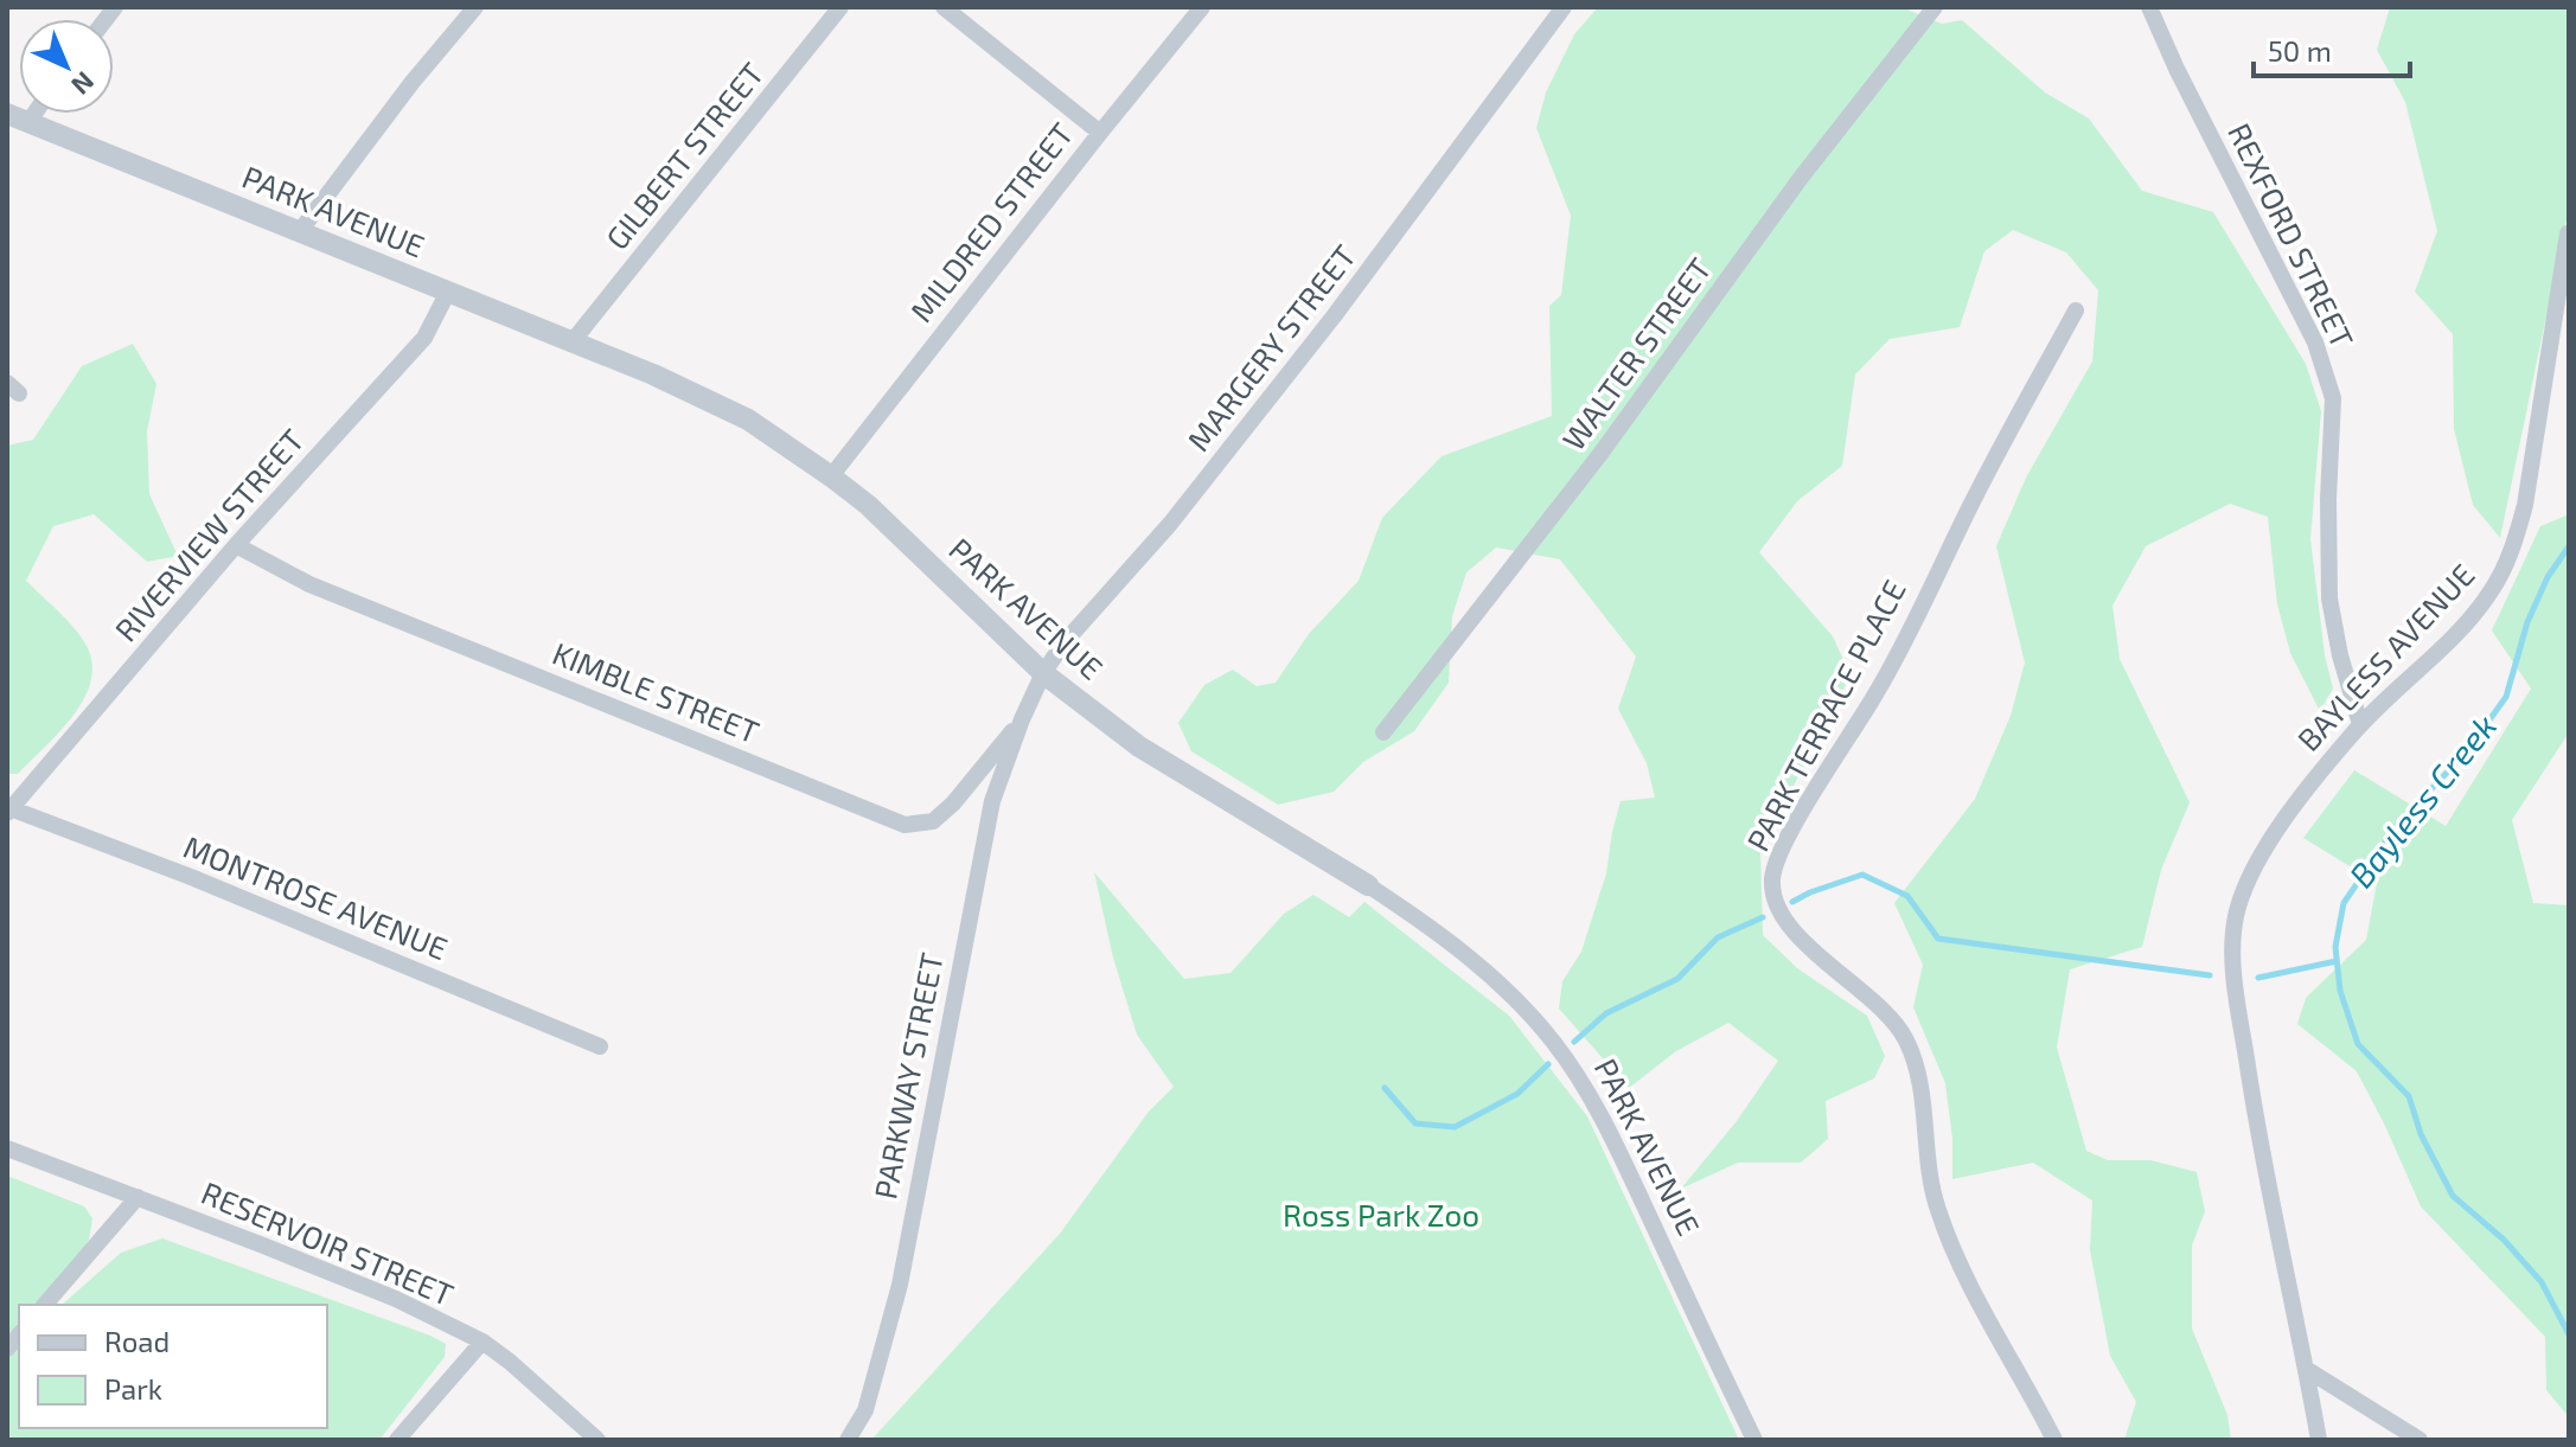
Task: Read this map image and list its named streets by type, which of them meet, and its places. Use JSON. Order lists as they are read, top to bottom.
{
  "streets": {
    "street": [
      "GILBERT STREET",
      "PARK AVENUE",
      "MILDRED STREET",
      "REXFORD STREET",
      "MARGERY STREET",
      "WALTER STREET",
      "RIVERVIEW STREET",
      "BAYLESS AVENUE",
      "KIMBLE STREET",
      "PARK TERRACE PLACE",
      "MONTROSE AVENUE",
      "PARKWAY STREET",
      "RESERVOIR STREET"
    ]
  },
  "crossings": [
    ["GILBERT STREET", "PARK AVENUE"],
    ["PARK AVENUE", "MILDRED STREET"],
    ["PARK AVENUE", "MARGERY STREET"],
    ["PARK AVENUE", "RIVERVIEW STREET"],
    ["REXFORD STREET", "BAYLESS AVENUE"],
    ["MARGERY STREET", "KIMBLE STREET"],
    ["MARGERY STREET", "PARKWAY STREET"],
    ["RIVERVIEW STREET", "KIMBLE STREET"],
    ["RIVERVIEW STREET", "MONTROSE AVENUE"],
    ["KIMBLE STREET", "PARKWAY STREET"]
  ],
  "water": ["Bayless Creek"],
  "parks": ["Ross Park Zoo"],
  "legend": ["Road", "Park"],
  "scale_bar": "50 m",
  "north": "bottom right"
}
